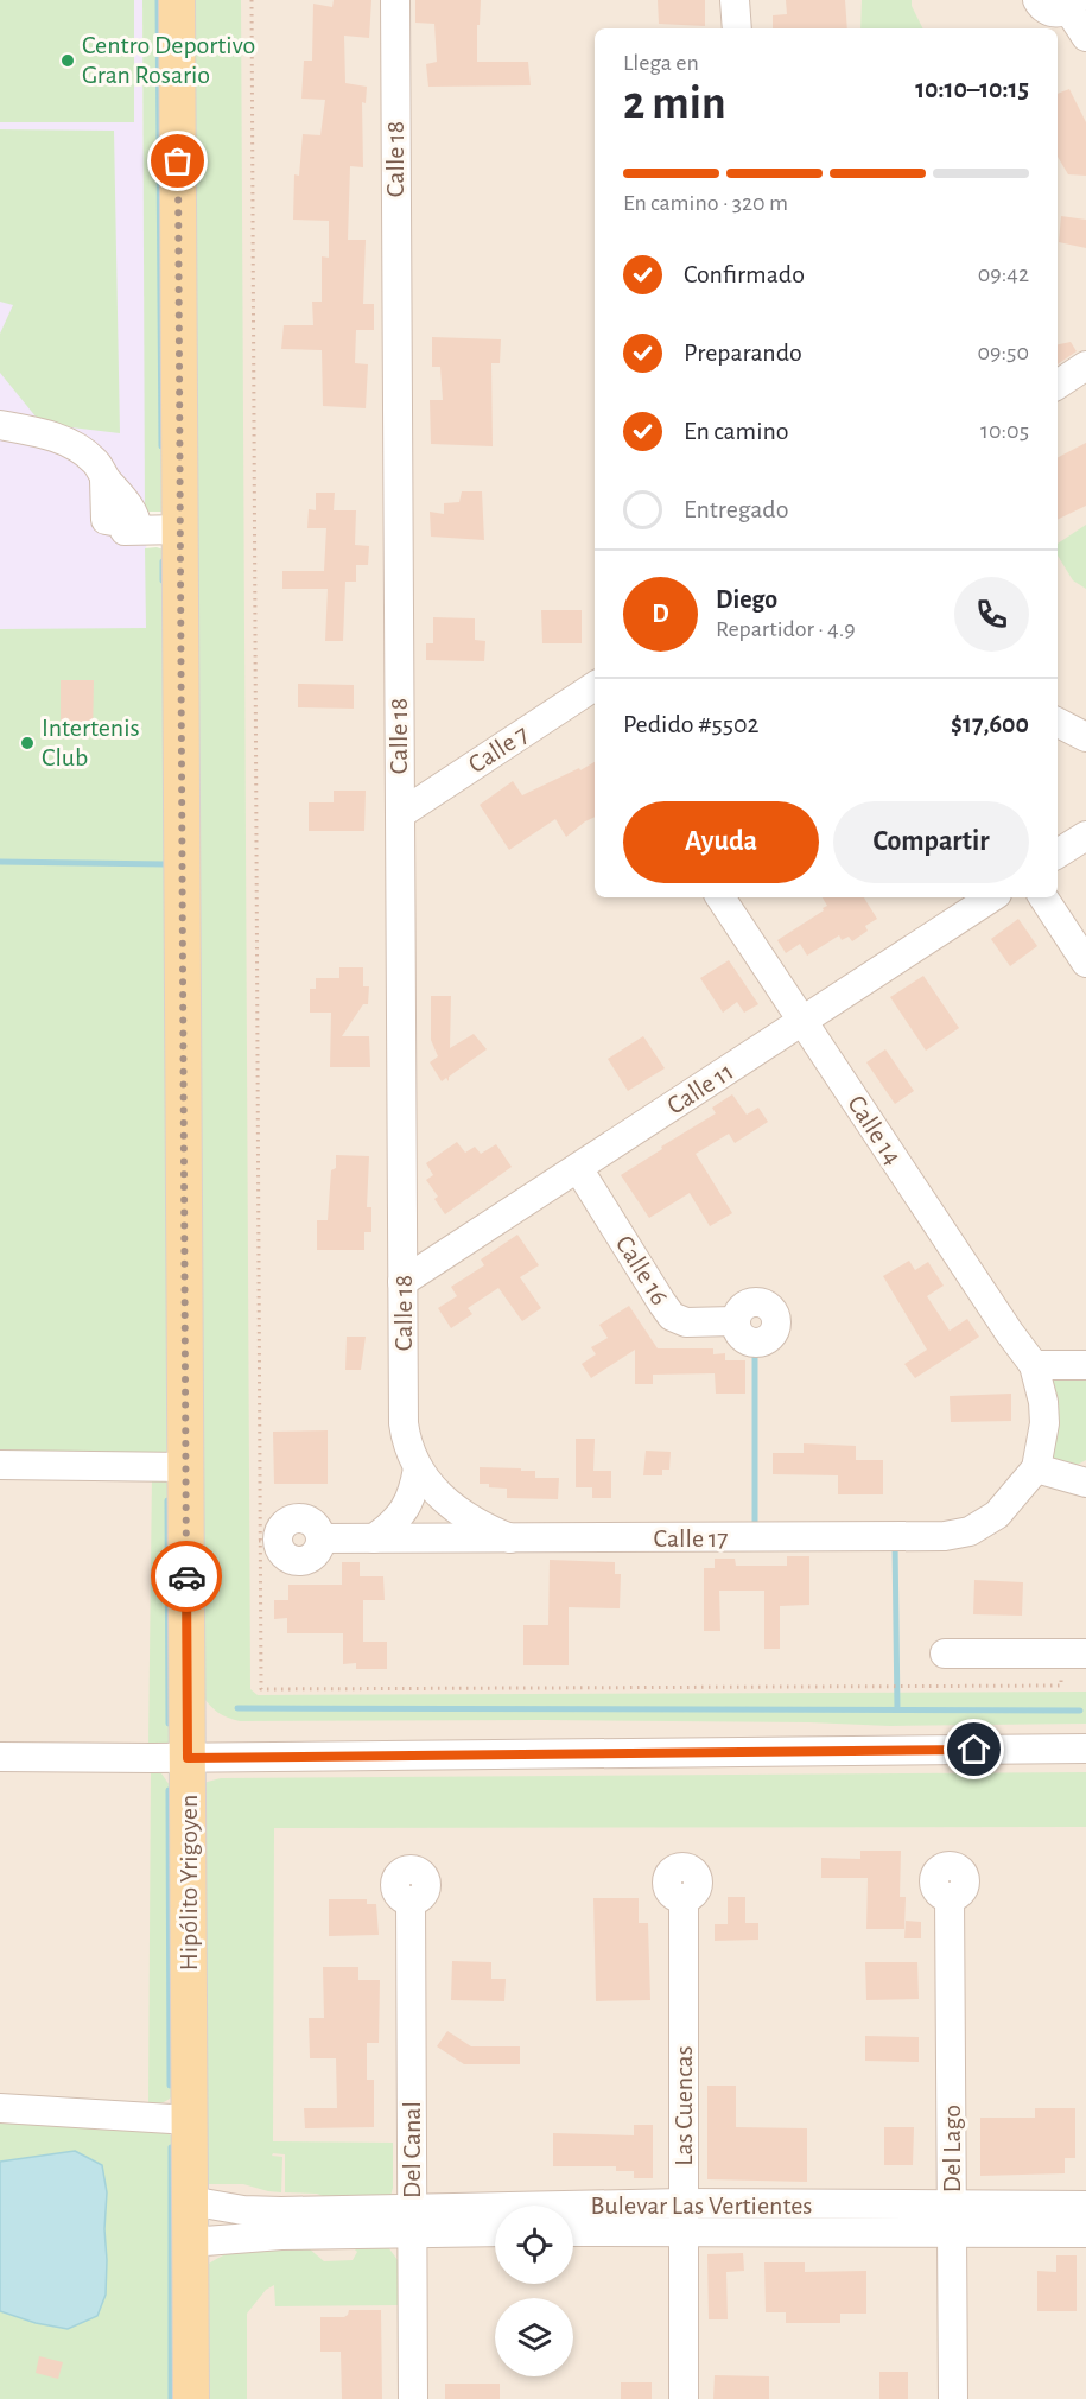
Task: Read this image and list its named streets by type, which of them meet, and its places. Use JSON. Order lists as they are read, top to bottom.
{
  "streets": {
    "main road": ["Hipólito Yrigoyen"],
    "street": [
      "Calle 18",
      "Calle 7",
      "Calle 11",
      "Calle 14",
      "Calle 16",
      "Calle 17",
      "Las Cuencas",
      "Del Lago",
      "Del Canal",
      "Bulevar Las Vertientes"
    ]
  },
  "crossings": [
    ["Calle 18", "Calle 7"],
    ["Calle 18", "Calle 11"],
    ["Calle 18", "Calle 17"],
    ["Calle 11", "Calle 14"],
    ["Calle 11", "Calle 16"],
    ["Hipólito Yrigoyen", "Bulevar Las Vertientes"],
    ["Las Cuencas", "Bulevar Las Vertientes"],
    ["Del Lago", "Bulevar Las Vertientes"],
    ["Del Canal", "Bulevar Las Vertientes"]
  ],
  "places": ["Centro Deportivo Gran Rosario", "Intertenis Club"],
  "page": {
    "heading": ["2 min", "Llega en", "10:10–10:15"],
    "panel": [
      "Diego",
      "Repartidor · 4.9",
      "Pedido #5502",
      "$17,600"
    ],
    "bar": "En camino · 320 m",
    "list": [
      ["Confirmado", "09:42"],
      ["Preparando", "09:50"],
      ["En camino", "10:05"],
      "Entregado"
    ],
    "round": "D",
    "buttons": ["Ayuda", "Compartir"]
  }
}
